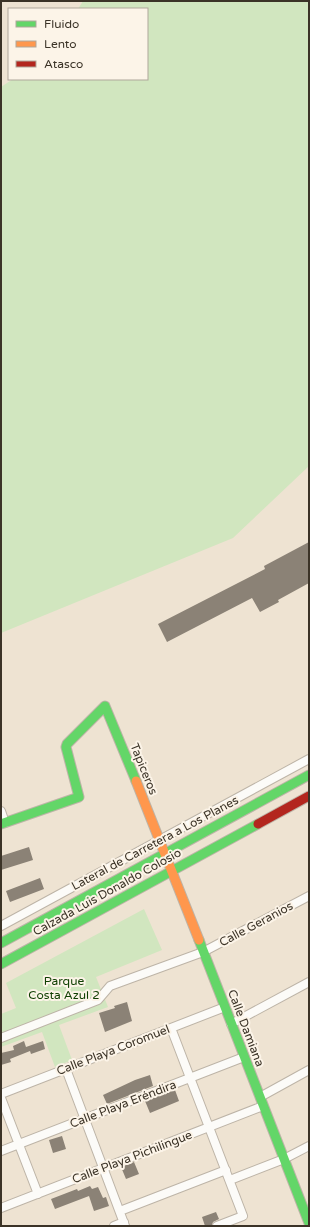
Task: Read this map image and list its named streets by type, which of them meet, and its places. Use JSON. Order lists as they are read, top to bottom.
{
  "streets": {
    "street": [
      "Tapiceros",
      "Lateral de Carretera a Los Planes",
      "Calzada Luis Donaldo Colosio",
      "Calle Geranios",
      "Calle Damiana",
      "Calle Playa Coromuel",
      "Calle Playa Eréndira",
      "Calle Playa Pichilingue"
    ]
  },
  "crossings": [
    ["Tapiceros", "Lateral de Carretera a Los Planes"],
    ["Tapiceros", "Calle Damiana"],
    ["Lateral de Carretera a Los Planes", "Calle Damiana"],
    ["Calzada Luis Donaldo Colosio", "Calle Damiana"],
    ["Calle Geranios", "Calle Damiana"],
    ["Calle Damiana", "Calle Playa Coromuel"],
    ["Calle Damiana", "Calle Playa Eréndira"],
    ["Calle Damiana", "Calle Playa Pichilingue"]
  ],
  "parks": ["Parque Costa Azul 2"],
  "legend": ["Fluido", "Lento", "Atasco"]
}
